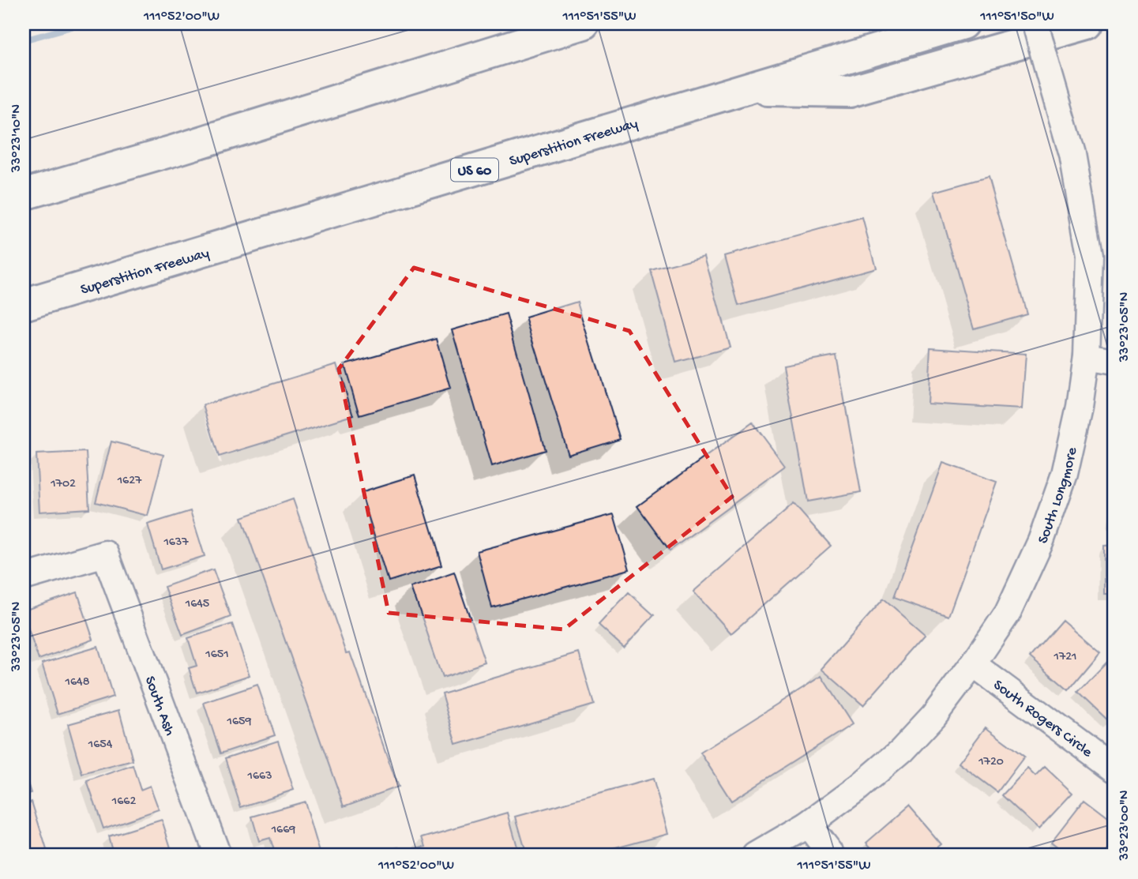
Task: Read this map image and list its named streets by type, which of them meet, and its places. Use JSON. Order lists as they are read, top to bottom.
{
  "streets": {
    "highway": ["Superstition Freeway", "US 60"],
    "street": ["South Longmore", "South Ash", "South Rogers Circle"]
  },
  "crossings": [
    ["South Longmore", "South Rogers Circle"]
  ],
  "house_numbers": [
    "1627",
    "1702",
    "1637",
    "1645",
    "1651",
    "1721",
    "1648",
    "1659",
    "1654",
    "1720",
    "1663",
    "1662",
    "1669"
  ],
  "coordinates": [
    "111°52'00\"W",
    "111°51'55\"W",
    "111°51'50\"W",
    "33°23'10\"N",
    "33°23'05\"N",
    "33°23'00\"N"
  ]
}
